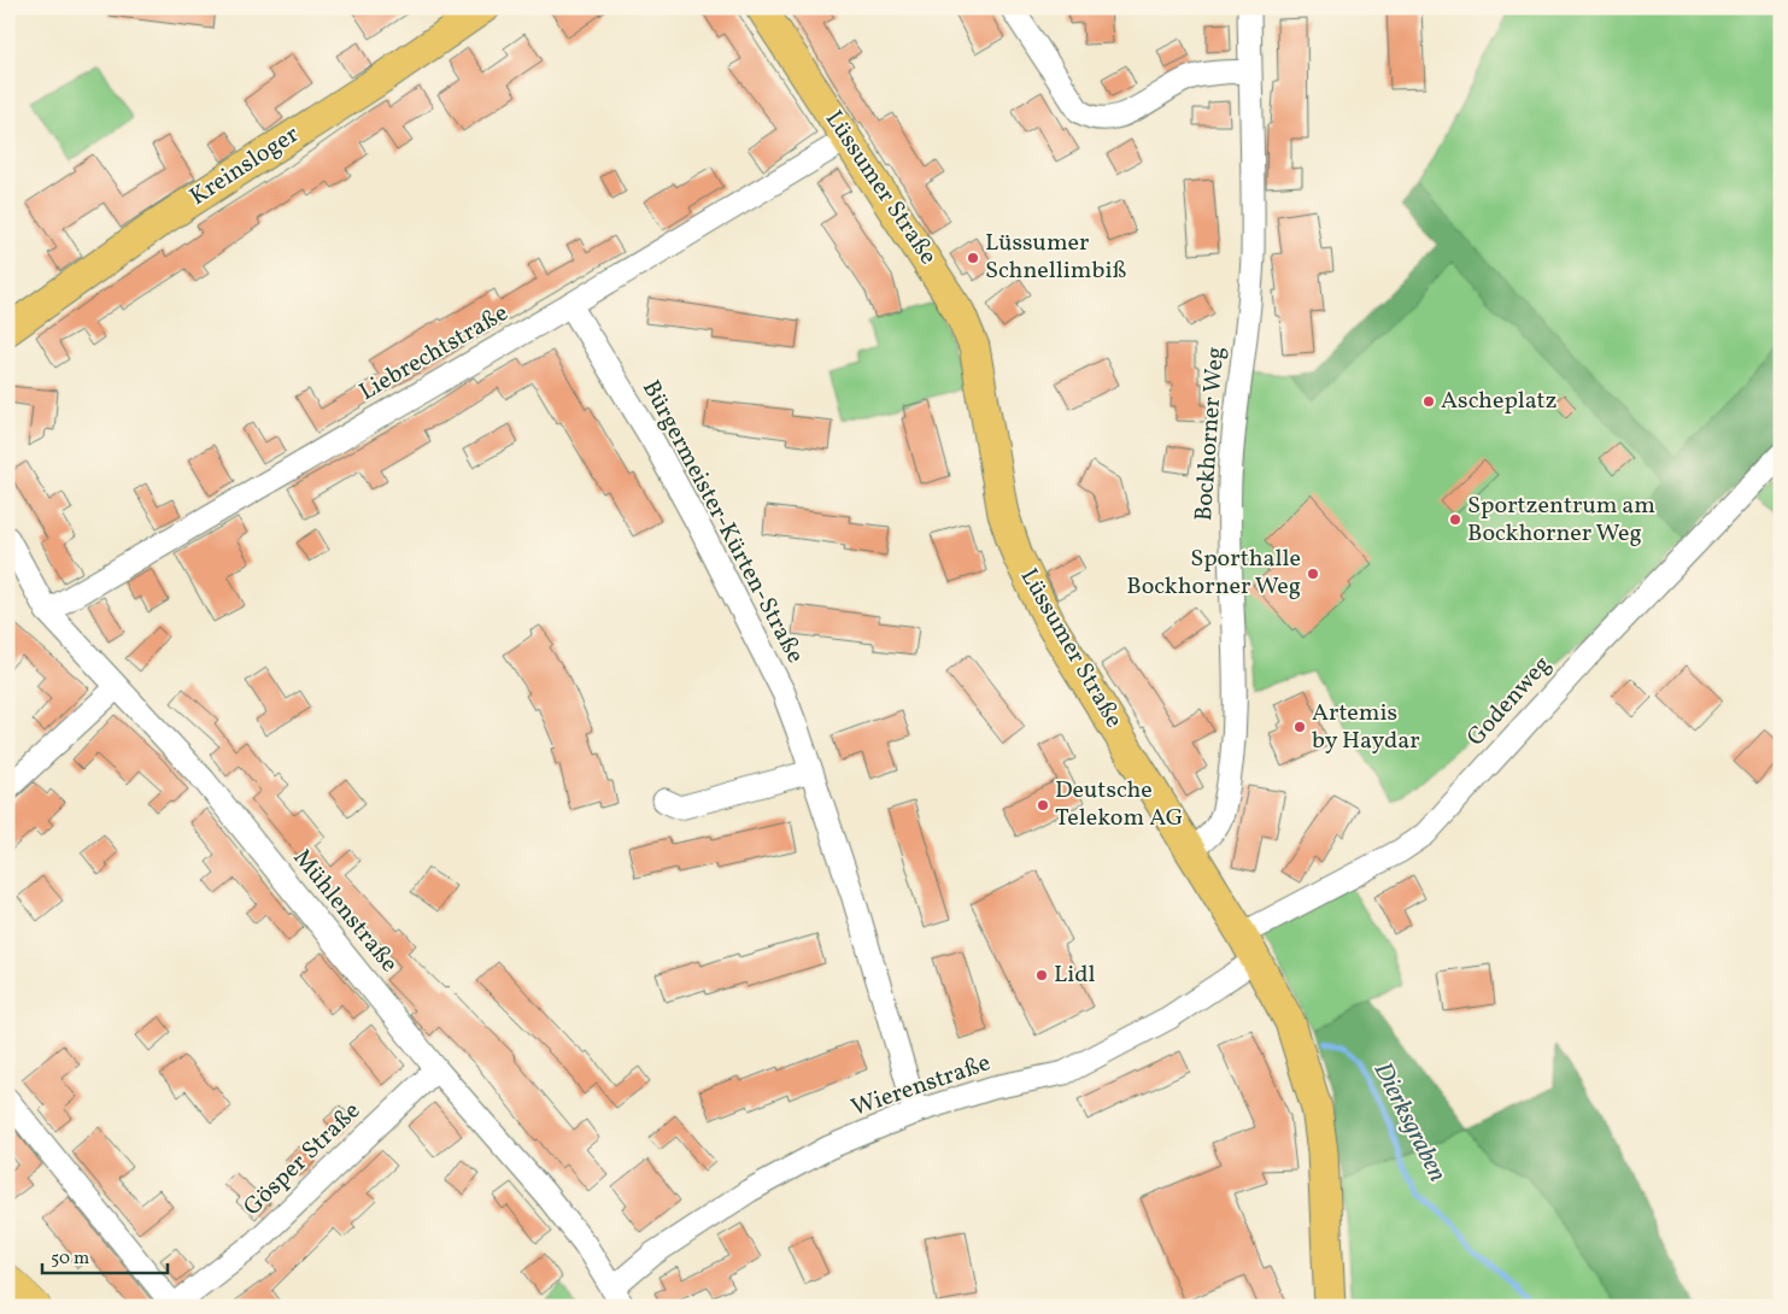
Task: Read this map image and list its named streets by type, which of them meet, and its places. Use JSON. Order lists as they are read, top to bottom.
{
  "streets": {
    "main road": ["Kreinsloger", "Lüssumer Straße"],
    "street": [
      "Liebrechtstraße",
      "Bockhorner Weg",
      "Bürgermeister-Kürten-Straße",
      "Godenweg",
      "Mühlenstraße",
      "Wierenstraße",
      "Gösper Straße"
    ]
  },
  "crossings": [
    ["Lüssumer Straße", "Liebrechtstraße"],
    ["Lüssumer Straße", "Bockhorner Weg"],
    ["Lüssumer Straße", "Godenweg"],
    ["Lüssumer Straße", "Wierenstraße"],
    ["Liebrechtstraße", "Bürgermeister-Kürten-Straße"],
    ["Liebrechtstraße", "Mühlenstraße"],
    ["Bürgermeister-Kürten-Straße", "Wierenstraße"],
    ["Godenweg", "Wierenstraße"],
    ["Mühlenstraße", "Wierenstraße"],
    ["Mühlenstraße", "Gösper Straße"]
  ],
  "water": ["Dierksgraben"],
  "places": [
    "Lüssumer Schnellimbiß",
    "Ascheplatz",
    "Sportzentrum am Bockhorner Weg",
    "Sporthalle Bockhorner Weg",
    "Artemis by Haydar",
    "Deutsche Telekom AG",
    "Lidl"
  ],
  "scale_bar": "50 m"
}
